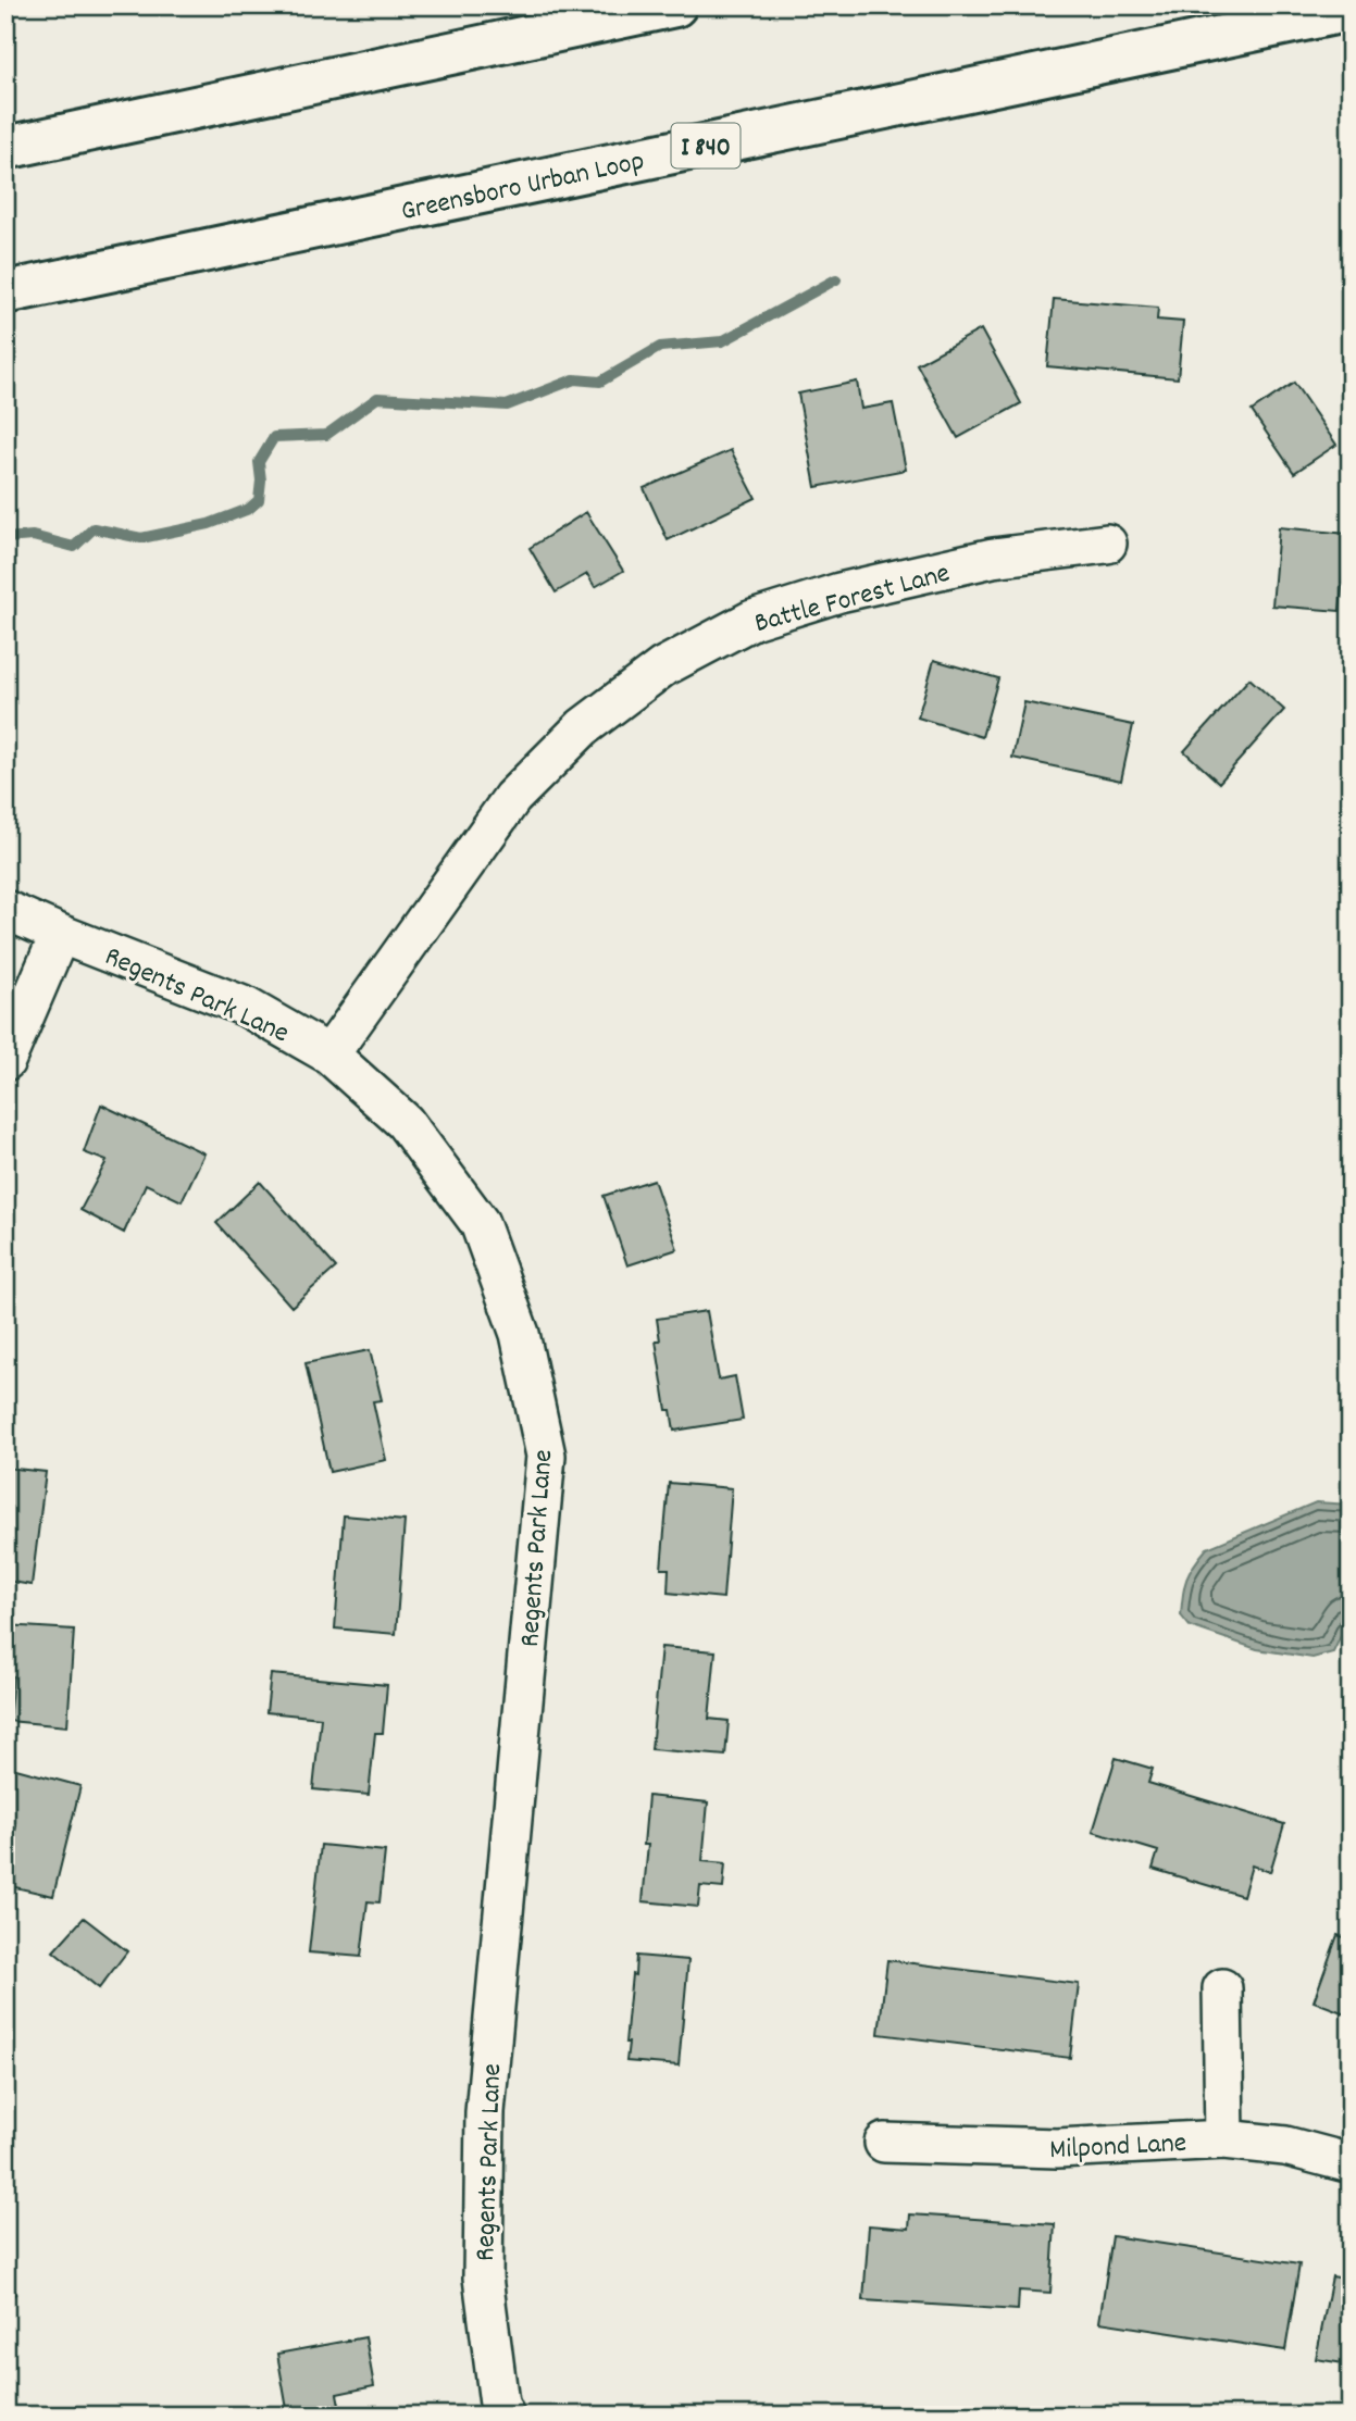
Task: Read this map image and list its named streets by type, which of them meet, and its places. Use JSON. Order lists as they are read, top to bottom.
{
  "streets": {
    "highway": ["I 840", "Greensboro Urban Loop"],
    "street": ["Battle Forest Lane", "Regents Park Lane", "Milpond Lane"]
  },
  "crossings": [
    ["Battle Forest Lane", "Regents Park Lane"]
  ]
}
